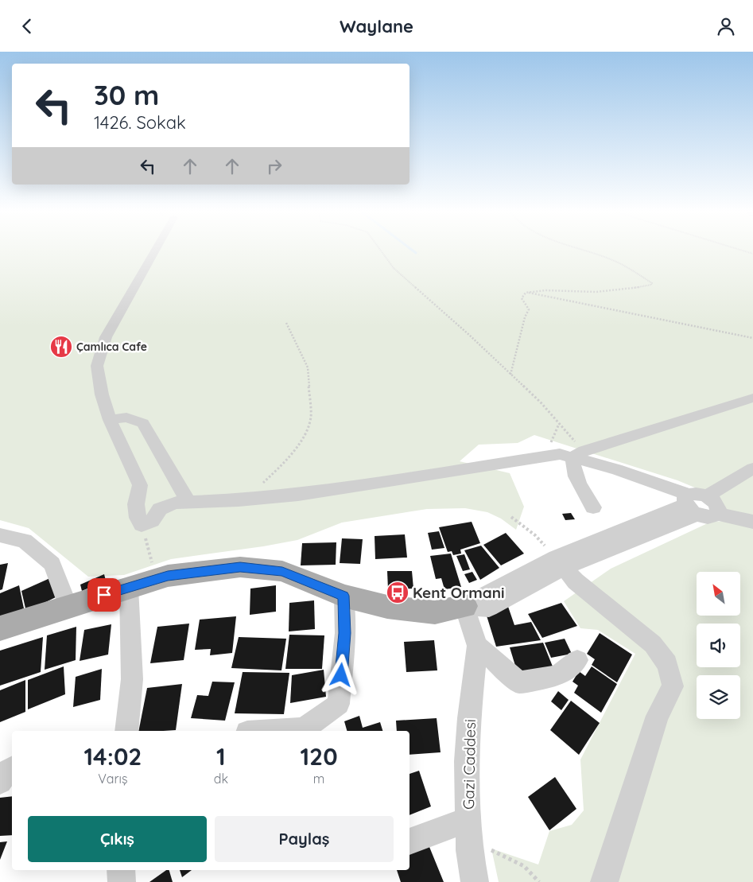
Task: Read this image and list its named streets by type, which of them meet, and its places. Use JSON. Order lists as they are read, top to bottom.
{
  "streets": {
    "street": ["Gazi Caddesi"]
  },
  "places": {
    "restaurant": ["Çamlıca Cafe"],
    "bus stop": ["Kent Ormani"]
  },
  "north": "top left",
  "page": {
    "header": "Waylane",
    "turn": ["30 m", "1426. Sokak"],
    "eta": [
      "14:02",
      "Varış",
      "1",
      "dk",
      "120",
      "m"
    ],
    "buttons": ["Çıkış", "Paylaş"]
  }
}
